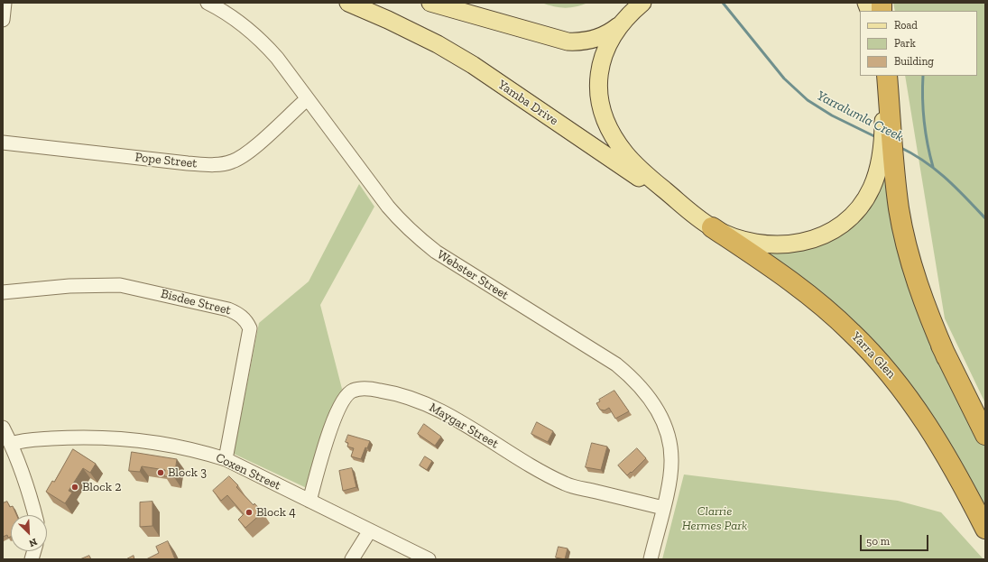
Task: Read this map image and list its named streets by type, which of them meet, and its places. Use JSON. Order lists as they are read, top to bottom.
{
  "streets": {
    "highway": ["Yarra Glen"],
    "main road": ["Yamba Drive"],
    "street": [
      "Pope Street",
      "Webster Street",
      "Bisdee Street",
      "Maygar Street",
      "Coxen Street"
    ]
  },
  "crossings": [
    ["Yamba Drive", "Yarra Glen"],
    ["Pope Street", "Webster Street"],
    ["Webster Street", "Maygar Street"],
    ["Bisdee Street", "Coxen Street"],
    ["Maygar Street", "Coxen Street"]
  ],
  "water": ["Yarralumla Creek"],
  "parks": ["Clarrie Hermes Park"],
  "places": ["Block 3", "Block 2", "Block 4"],
  "legend": ["Road", "Park", "Building"],
  "scale_bar": "50 m",
  "north": "bottom right"
}
